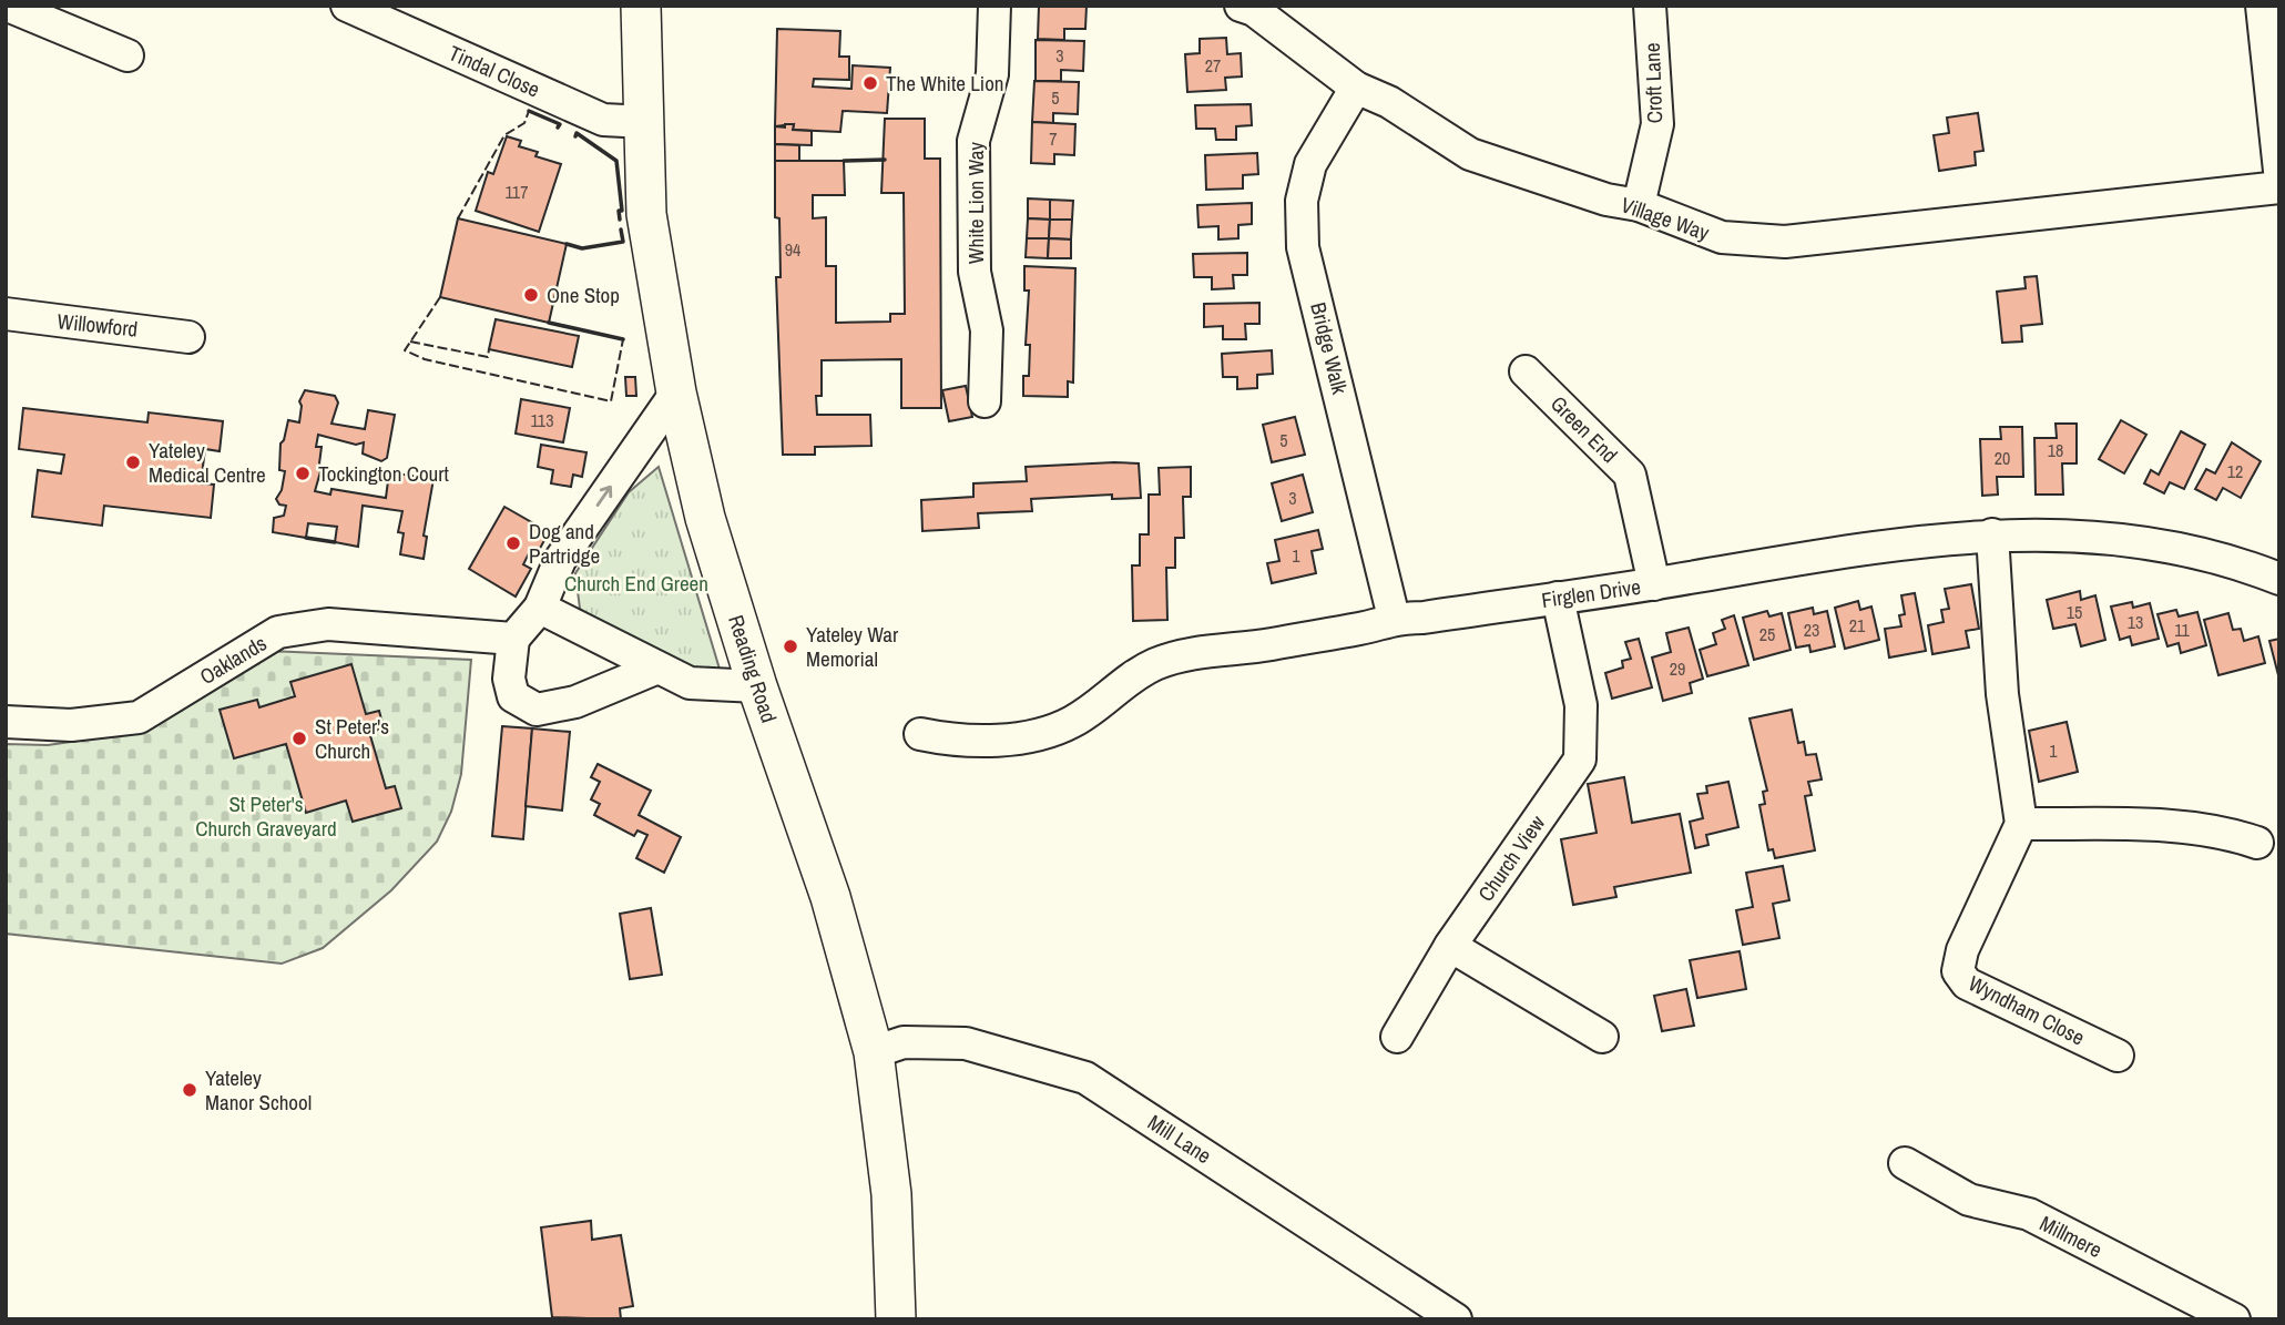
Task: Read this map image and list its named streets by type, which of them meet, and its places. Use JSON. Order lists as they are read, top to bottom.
{
  "streets": {
    "main road": ["Reading Road"],
    "street": [
      "Tindal Close",
      "Croft Lane",
      "White Lion Way",
      "Village Way",
      "Willowford",
      "Bridge Walk",
      "Green End",
      "Firglen Drive",
      "Oaklands",
      "Church View",
      "Wyndham Close",
      "Mill Lane",
      "Millmere"
    ]
  },
  "crossings": [
    ["Tindal Close", "Reading Road"],
    ["Croft Lane", "Village Way"],
    ["Village Way", "Bridge Walk"],
    ["Bridge Walk", "Firglen Drive"],
    ["Green End", "Firglen Drive"],
    ["Firglen Drive", "Church View"],
    ["Reading Road", "Mill Lane"]
  ],
  "parks": ["Church End Green", "St Peter's Church Graveyard"],
  "places": [
    "The White Lion",
    "One Stop",
    "Yateley Medical Centre",
    "Tockington Court",
    "Dog and Partridge",
    "Yateley War Memorial",
    "St Peter's Church",
    "Yateley Manor School"
  ],
  "house_numbers": [
    "3",
    "27",
    "5",
    "7",
    "117",
    "94",
    "113",
    "5",
    "18",
    "20",
    "12",
    "3",
    "1",
    "15",
    "13",
    "21",
    "23",
    "11",
    "25",
    "29",
    "1"
  ]
}
